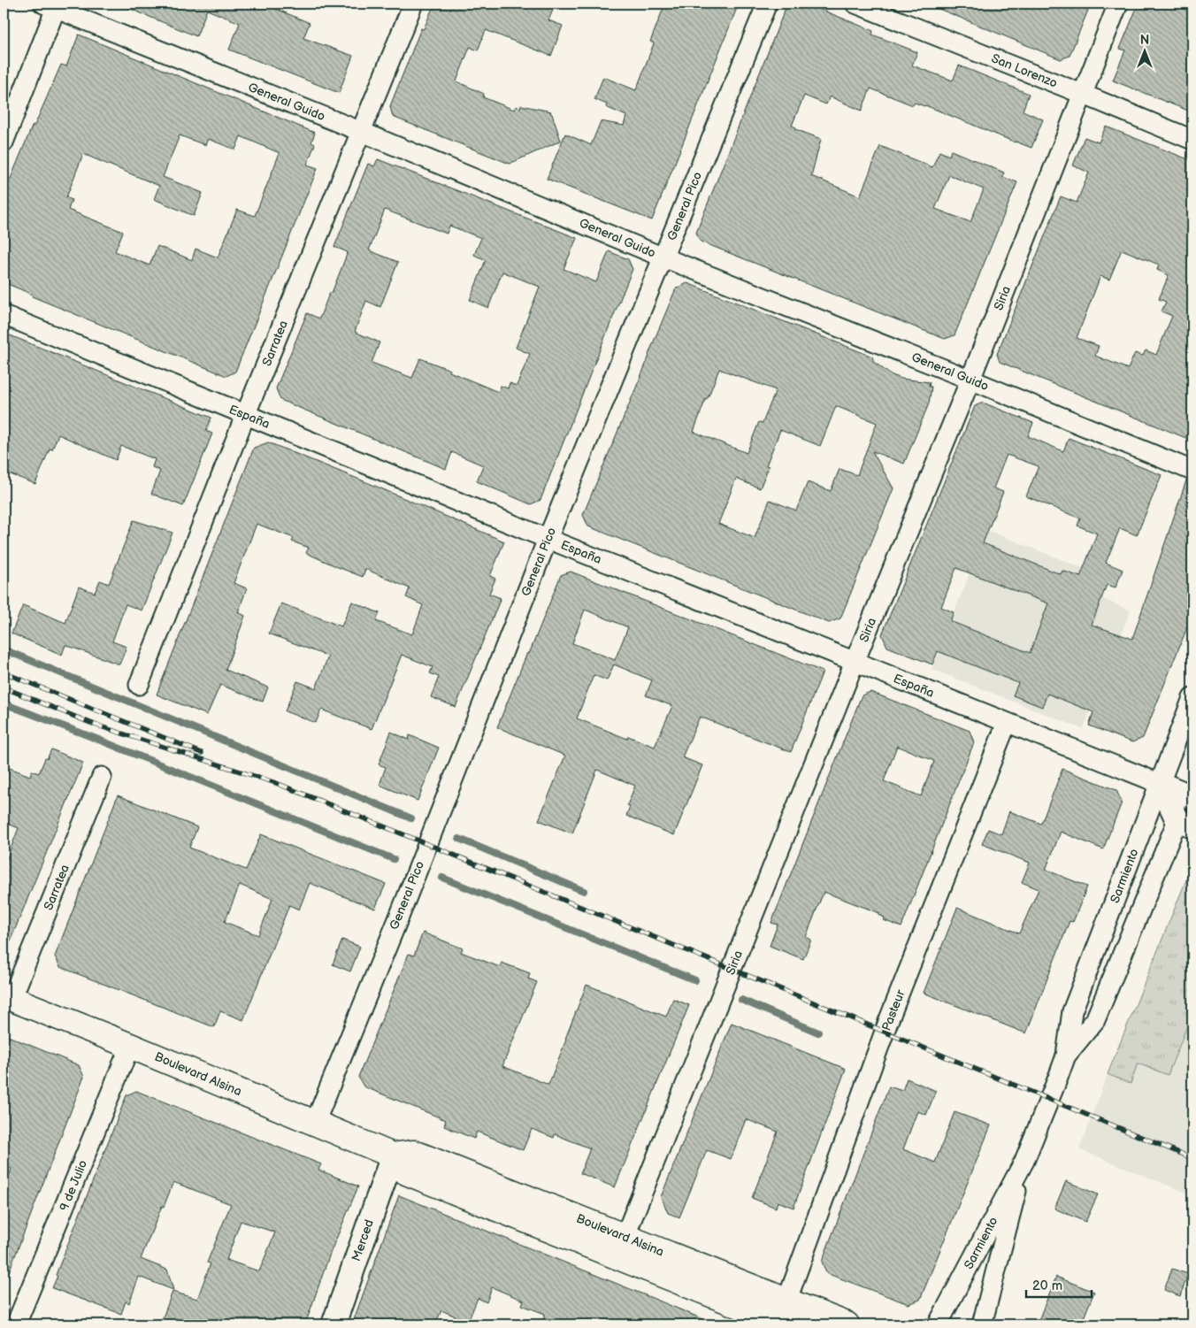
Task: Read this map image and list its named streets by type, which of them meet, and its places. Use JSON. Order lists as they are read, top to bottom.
{
  "streets": {
    "main road": ["Boulevard Alsina"],
    "street": [
      "San Lorenzo",
      "General Guido",
      "General Pico",
      "Siria",
      "Sarratea",
      "España",
      "Sarmiento",
      "Pasteur",
      "9 de Julio",
      "Merced"
    ]
  },
  "crossings": [
    ["San Lorenzo", "Siria"],
    ["General Guido", "General Pico"],
    ["General Guido", "Siria"],
    ["General Guido", "Sarratea"],
    ["General Pico", "España"],
    ["General Pico", "Boulevard Alsina"],
    ["Siria", "España"],
    ["Siria", "Boulevard Alsina"],
    ["Sarratea", "España"],
    ["Sarratea", "Boulevard Alsina"],
    ["España", "Sarmiento"],
    ["España", "Pasteur"],
    ["Pasteur", "Boulevard Alsina"],
    ["Boulevard Alsina", "9 de Julio"],
    ["Boulevard Alsina", "Merced"]
  ],
  "scale_bar": "20 m",
  "north": "top"
}
